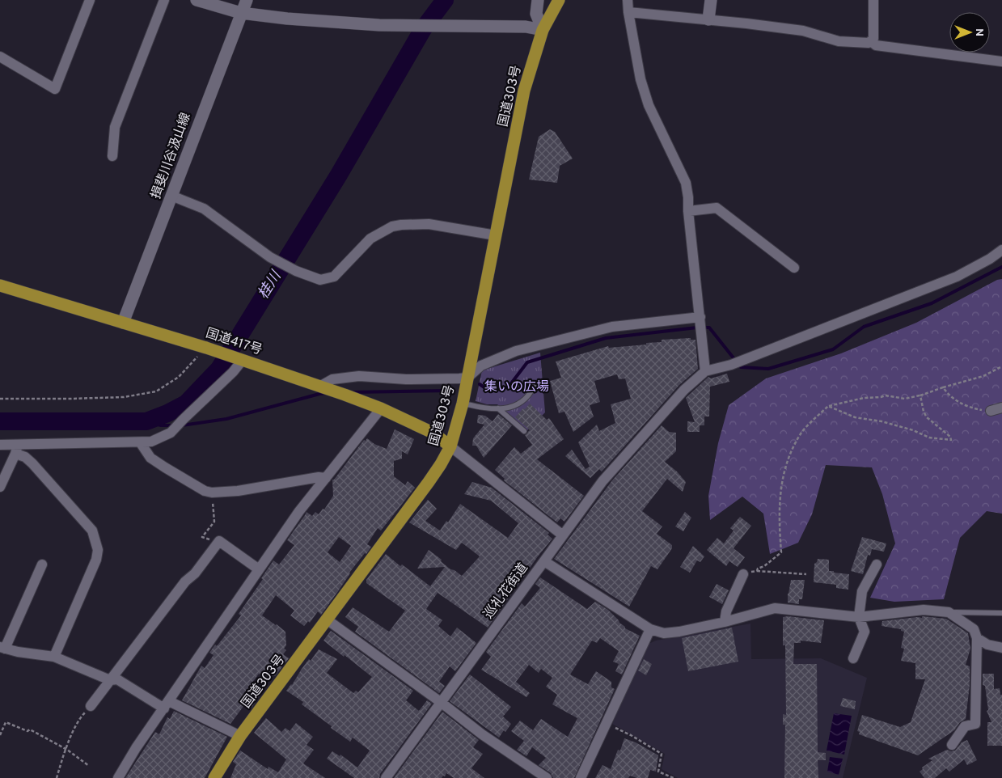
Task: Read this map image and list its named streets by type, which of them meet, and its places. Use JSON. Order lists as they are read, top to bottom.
{
  "streets": {
    "highway": ["国道303号", "国道417号"],
    "street": ["揖斐川谷汲山線", "巡礼花街道"]
  },
  "crossings": [
    ["国道303号", "国道417号"],
    ["揖斐川谷汲山線", "国道417号"]
  ],
  "water": ["桂川"],
  "parks": ["集いの広場"],
  "north": "right"
}
